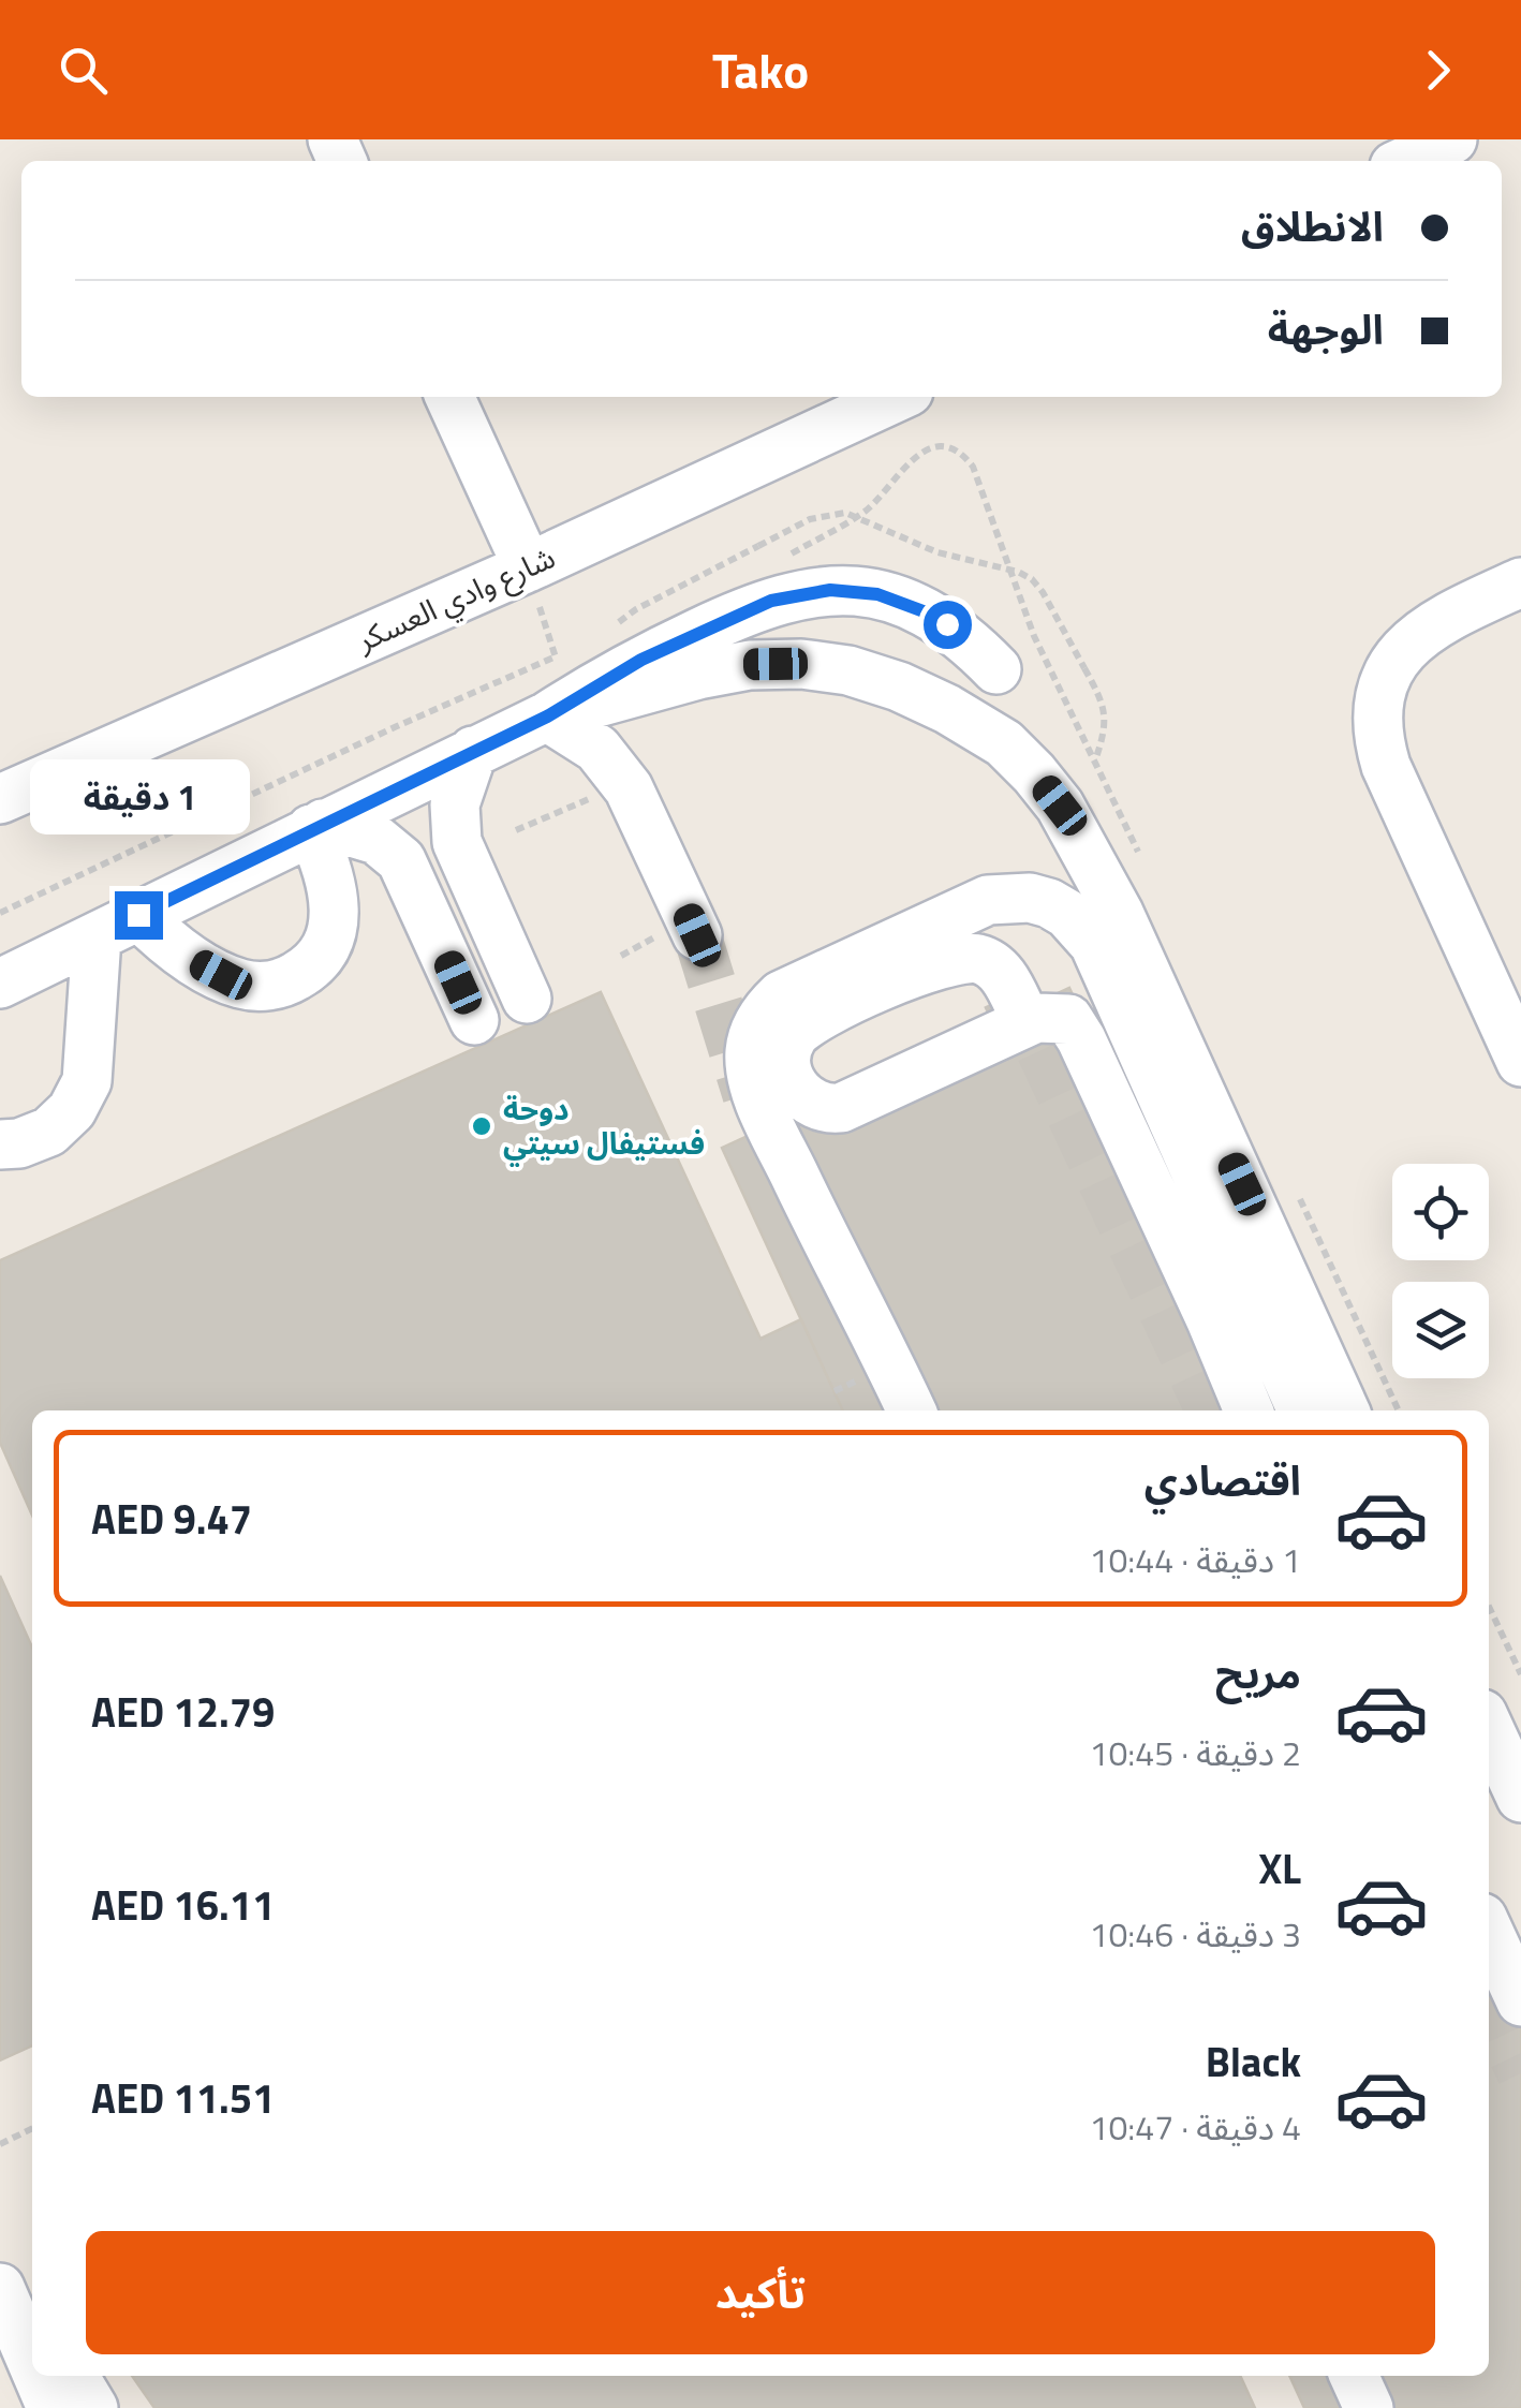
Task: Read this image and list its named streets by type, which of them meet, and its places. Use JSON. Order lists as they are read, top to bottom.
{
  "streets": {
    "street": ["شارع وادي العسكر"]
  },
  "places": ["دوحة فستيفال سيتي"],
  "page": {
    "header": "Tako",
    "banner": ["الانطلاق", "الوجهة"],
    "bubble": "1 دقيقة",
    "list": [
      {
        "name": "اقتصادي",
        "note": "1 دقيقة · 10:44",
        "value": "AED 9.47"
      },
      {
        "name": "مريح",
        "note": "2 دقيقة · 10:45",
        "value": "AED 12.79"
      },
      {
        "name": "XL",
        "note": "3 دقيقة · 10:46",
        "value": "AED 16.11"
      },
      {
        "name": "Black",
        "note": "4 دقيقة · 10:47",
        "value": "AED 11.51"
      }
    ],
    "buttons": "تأكيد"
  }
}
